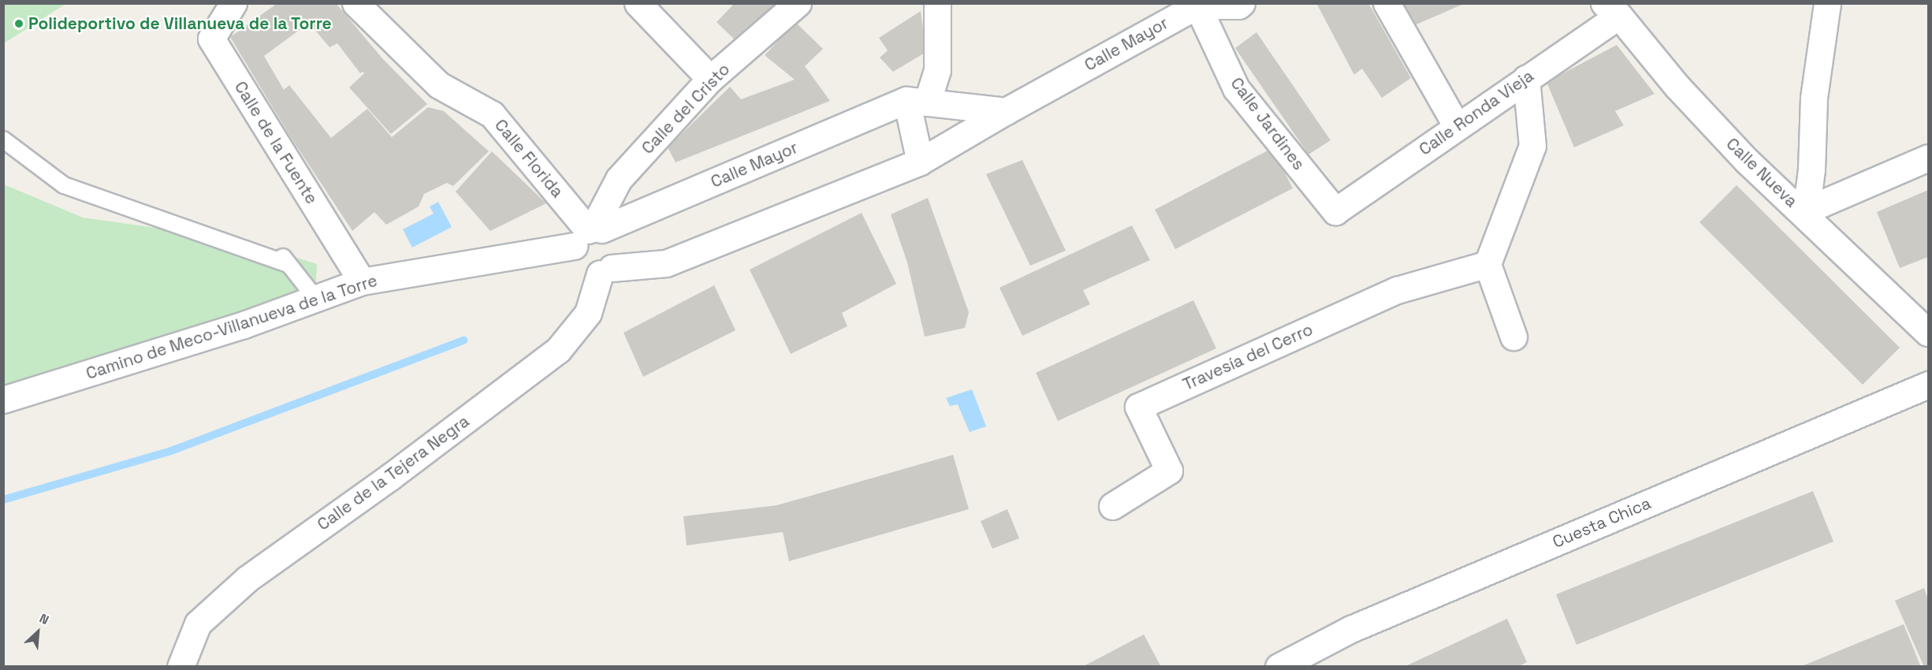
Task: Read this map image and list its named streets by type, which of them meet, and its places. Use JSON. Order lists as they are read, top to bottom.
{
  "streets": {
    "street": [
      "Calle Mayor",
      "Calle del Cristo",
      "Calle Ronda Vieja",
      "Calle Jardines",
      "Calle de la Fuente",
      "Calle Florida",
      "Calle Nueva",
      "Camino de Meco-Villanueva de la Torre",
      "Travesía del Cerro",
      "Calle de la Tejera Negra",
      "Cuesta Chica"
    ]
  },
  "crossings": [
    ["Calle Mayor", "Calle del Cristo"],
    ["Calle Mayor", "Calle Jardines"],
    ["Calle Mayor", "Calle Florida"],
    ["Calle Mayor", "Camino de Meco-Villanueva de la Torre"],
    ["Calle Mayor", "Calle de la Tejera Negra"],
    ["Calle del Cristo", "Calle Florida"],
    ["Calle del Cristo", "Camino de Meco-Villanueva de la Torre"],
    ["Calle del Cristo", "Calle de la Tejera Negra"],
    ["Calle Ronda Vieja", "Calle Jardines"],
    ["Calle Ronda Vieja", "Calle Nueva"],
    ["Calle de la Fuente", "Camino de Meco-Villanueva de la Torre"],
    ["Calle Florida", "Camino de Meco-Villanueva de la Torre"],
    ["Calle Florida", "Calle de la Tejera Negra"],
    ["Camino de Meco-Villanueva de la Torre", "Calle de la Tejera Negra"]
  ],
  "places": ["Polideportivo de Villanueva de la Torre"],
  "north": "top right"
}
